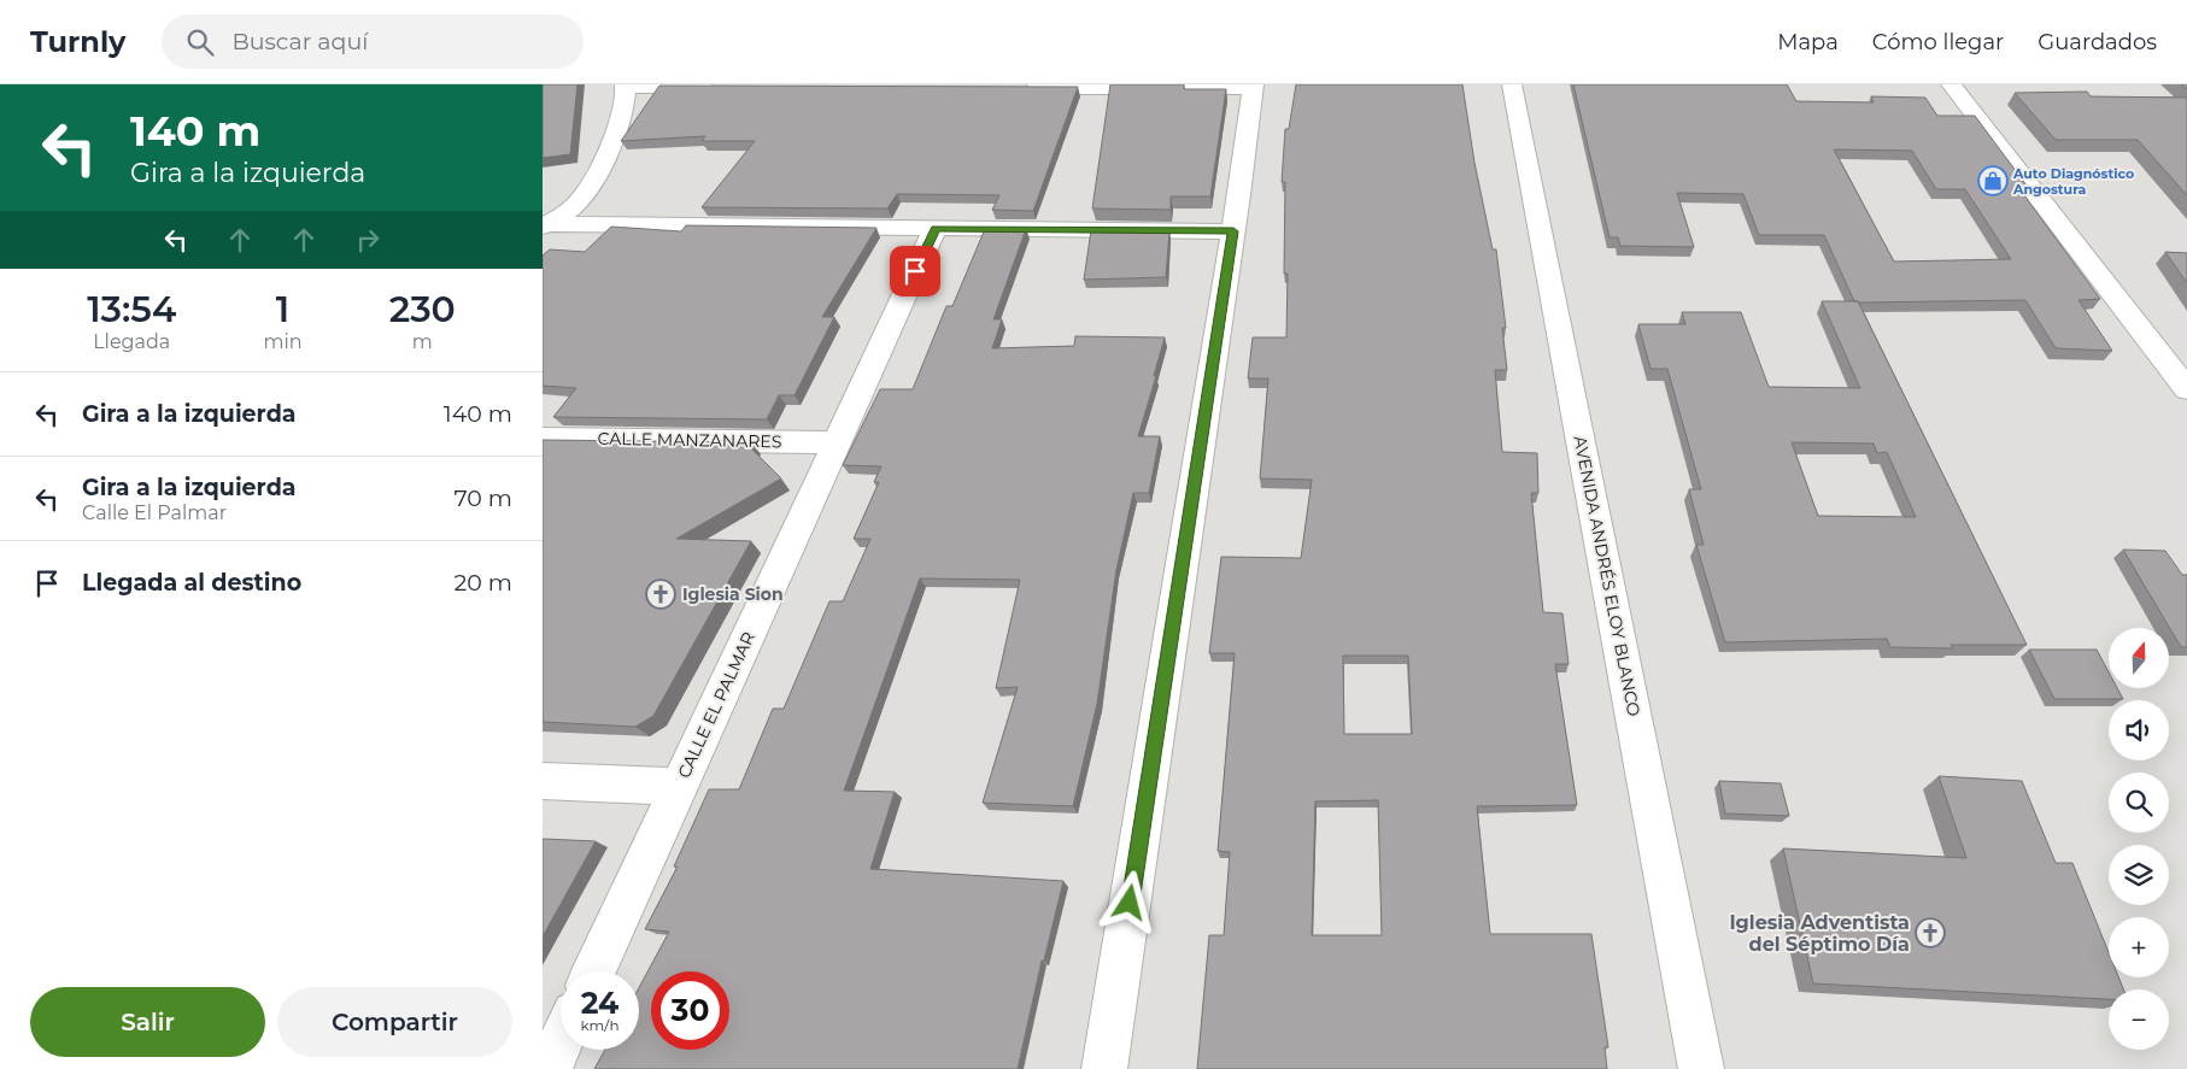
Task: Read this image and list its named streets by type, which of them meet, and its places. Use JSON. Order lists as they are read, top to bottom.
{
  "streets": {
    "street": ["CALLE MANZANARES", "AVENIDA ANDRÉS ELOY BLANCO", "CALLE EL PALMAR"]
  },
  "crossings": [
    ["CALLE MANZANARES", "CALLE EL PALMAR"]
  ],
  "places": {
    "shop": ["Auto Diagnóstico Angostura"],
    "church": ["Iglesia Sion", "Iglesia Adventista del Séptimo Día"]
  },
  "north": "top",
  "page": {
    "header": "Turnly",
    "search": "Buscar aquí",
    "nav": ["Mapa", "Cómo llegar", "Guardados"],
    "turn": ["140 m", "Gira a la izquierda"],
    "eta": [
      "13:54",
      "Llegada",
      "1",
      "min",
      "230",
      "m"
    ],
    "list": [
      {
        "name": "Gira a la izquierda",
        "value": "140 m"
      },
      {
        "name": "Gira a la izquierda",
        "note": "Calle El Palmar",
        "value": "70 m"
      },
      {
        "name": "Llegada al destino",
        "value": "20 m"
      }
    ],
    "map_buttons": ["+", "−"],
    "speed": "24 km/h",
    "limit": "30",
    "buttons": ["Salir", "Compartir"]
  }
}
